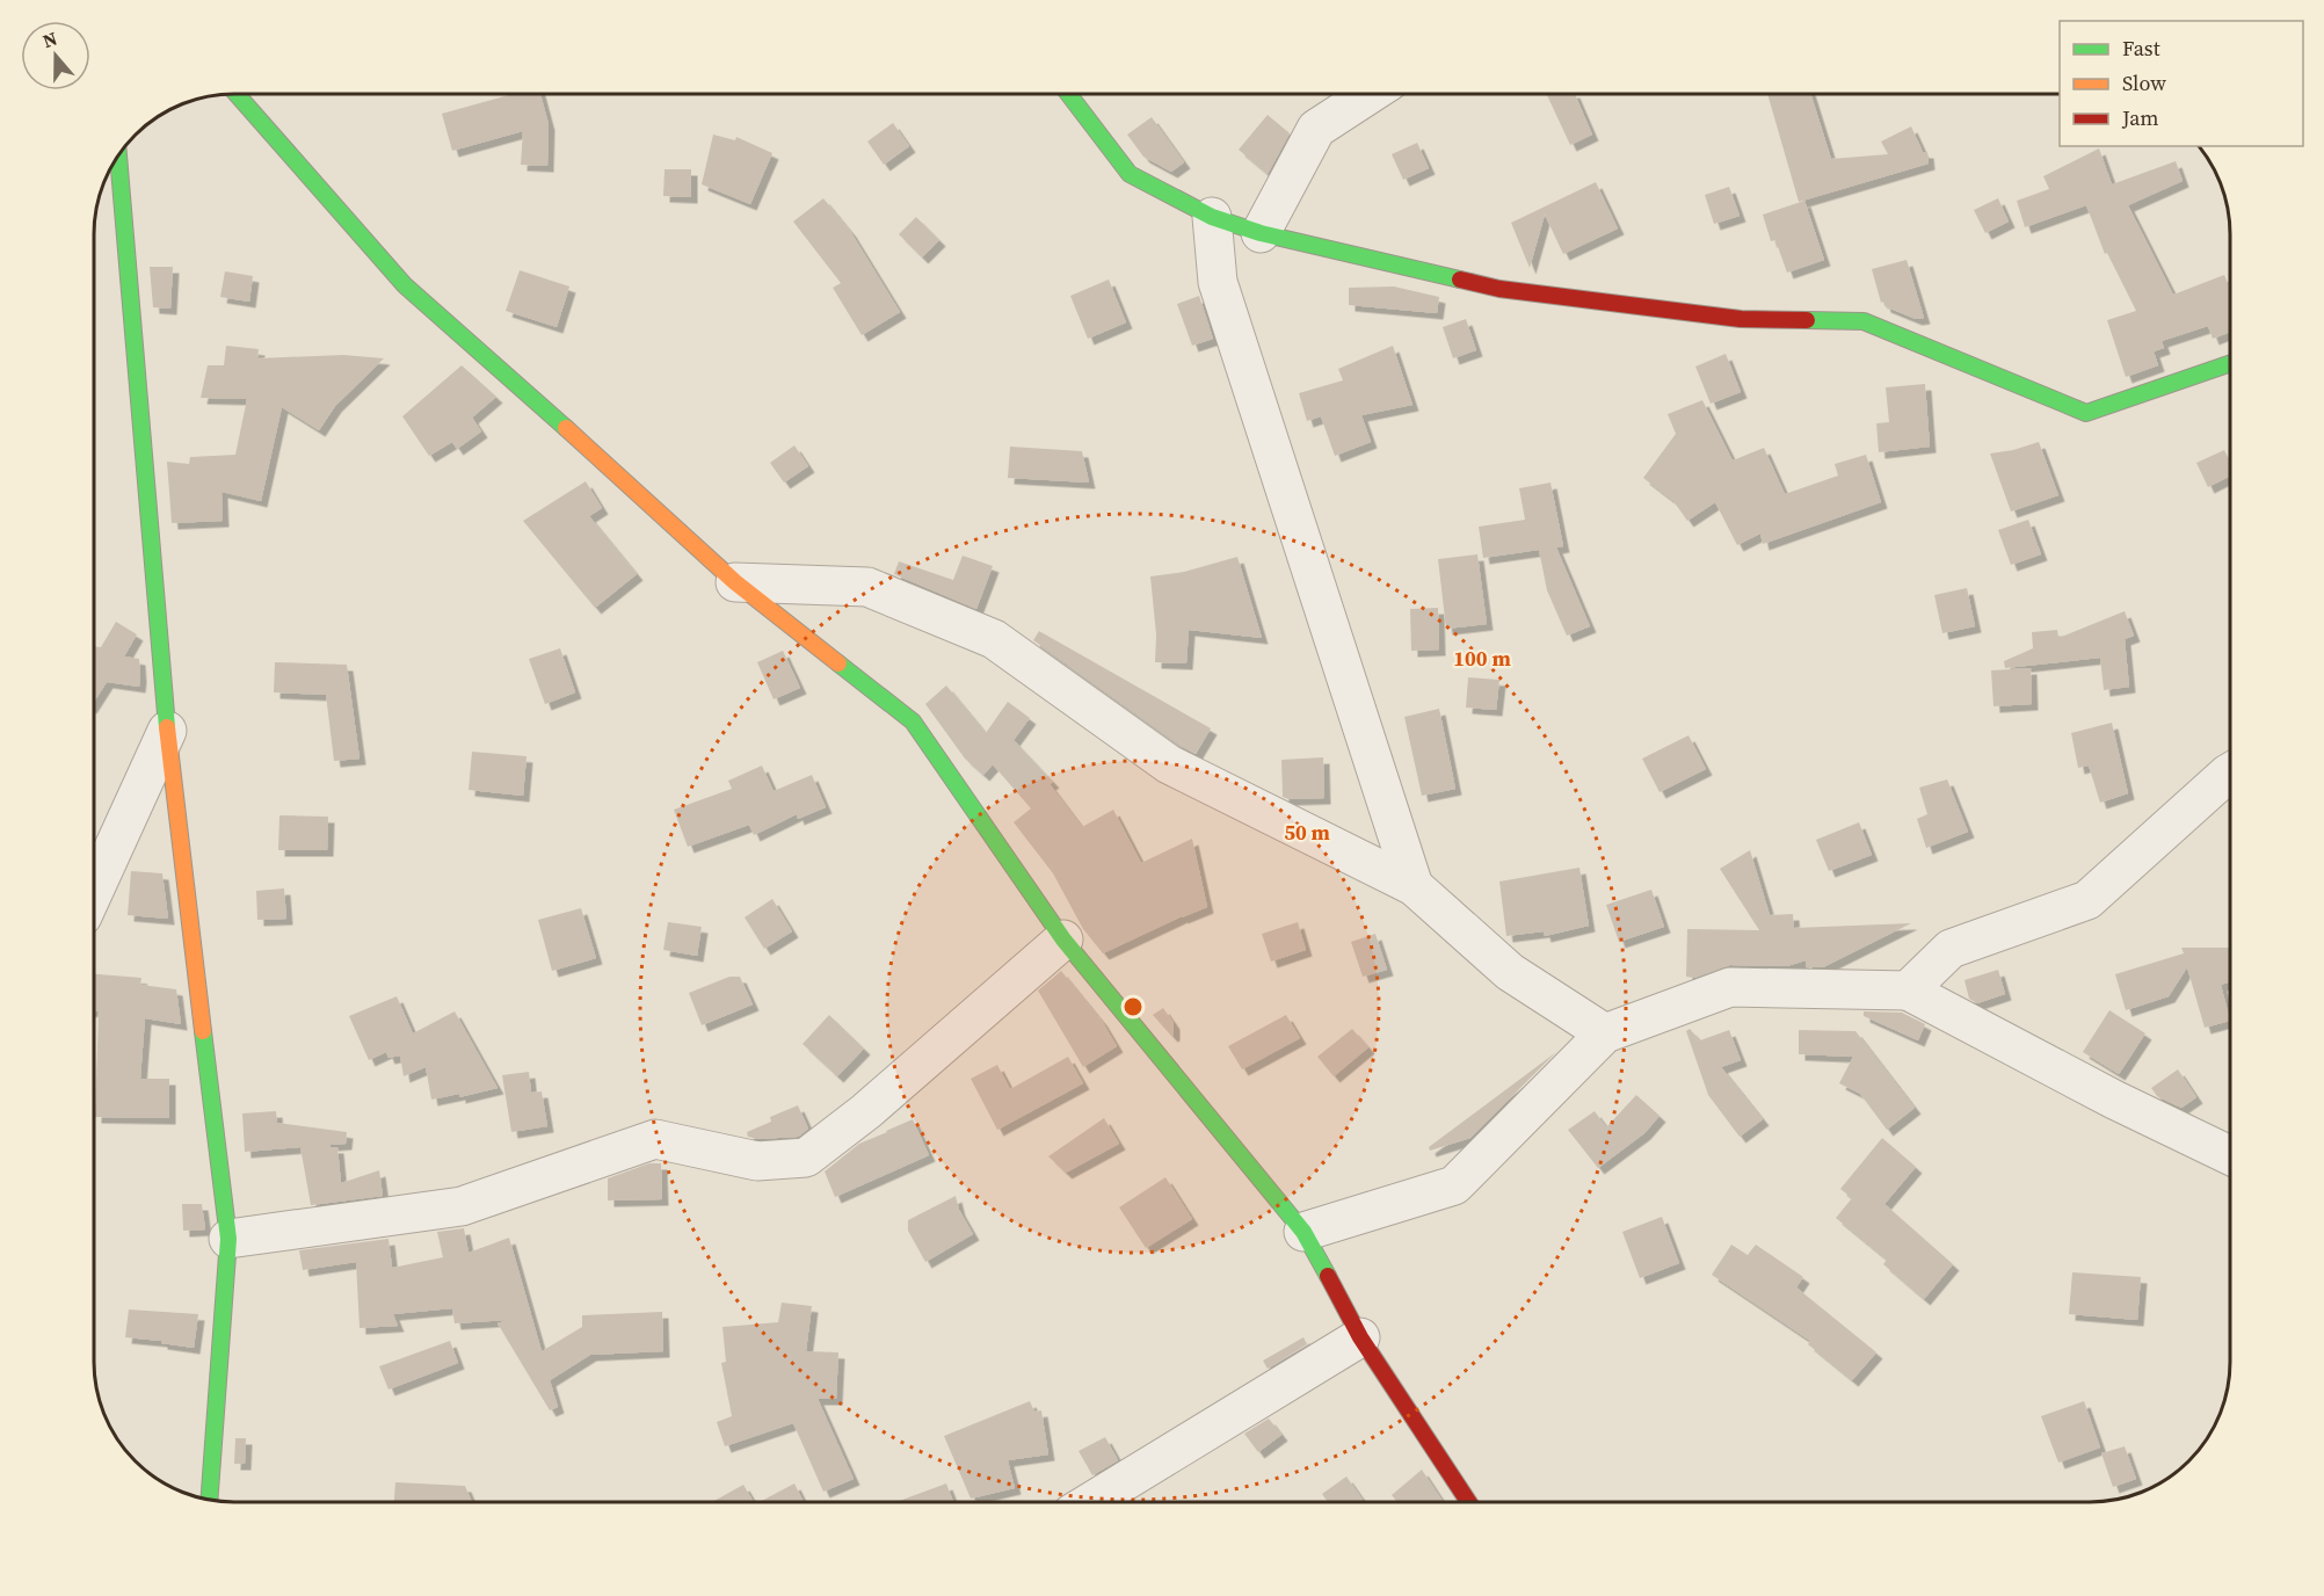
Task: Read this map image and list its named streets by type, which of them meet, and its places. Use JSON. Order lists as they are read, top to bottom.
{
  "legend": ["Fast", "Slow", "Jam"],
  "north": "top",
  "rings": ["100 m", "50 m"]
}
